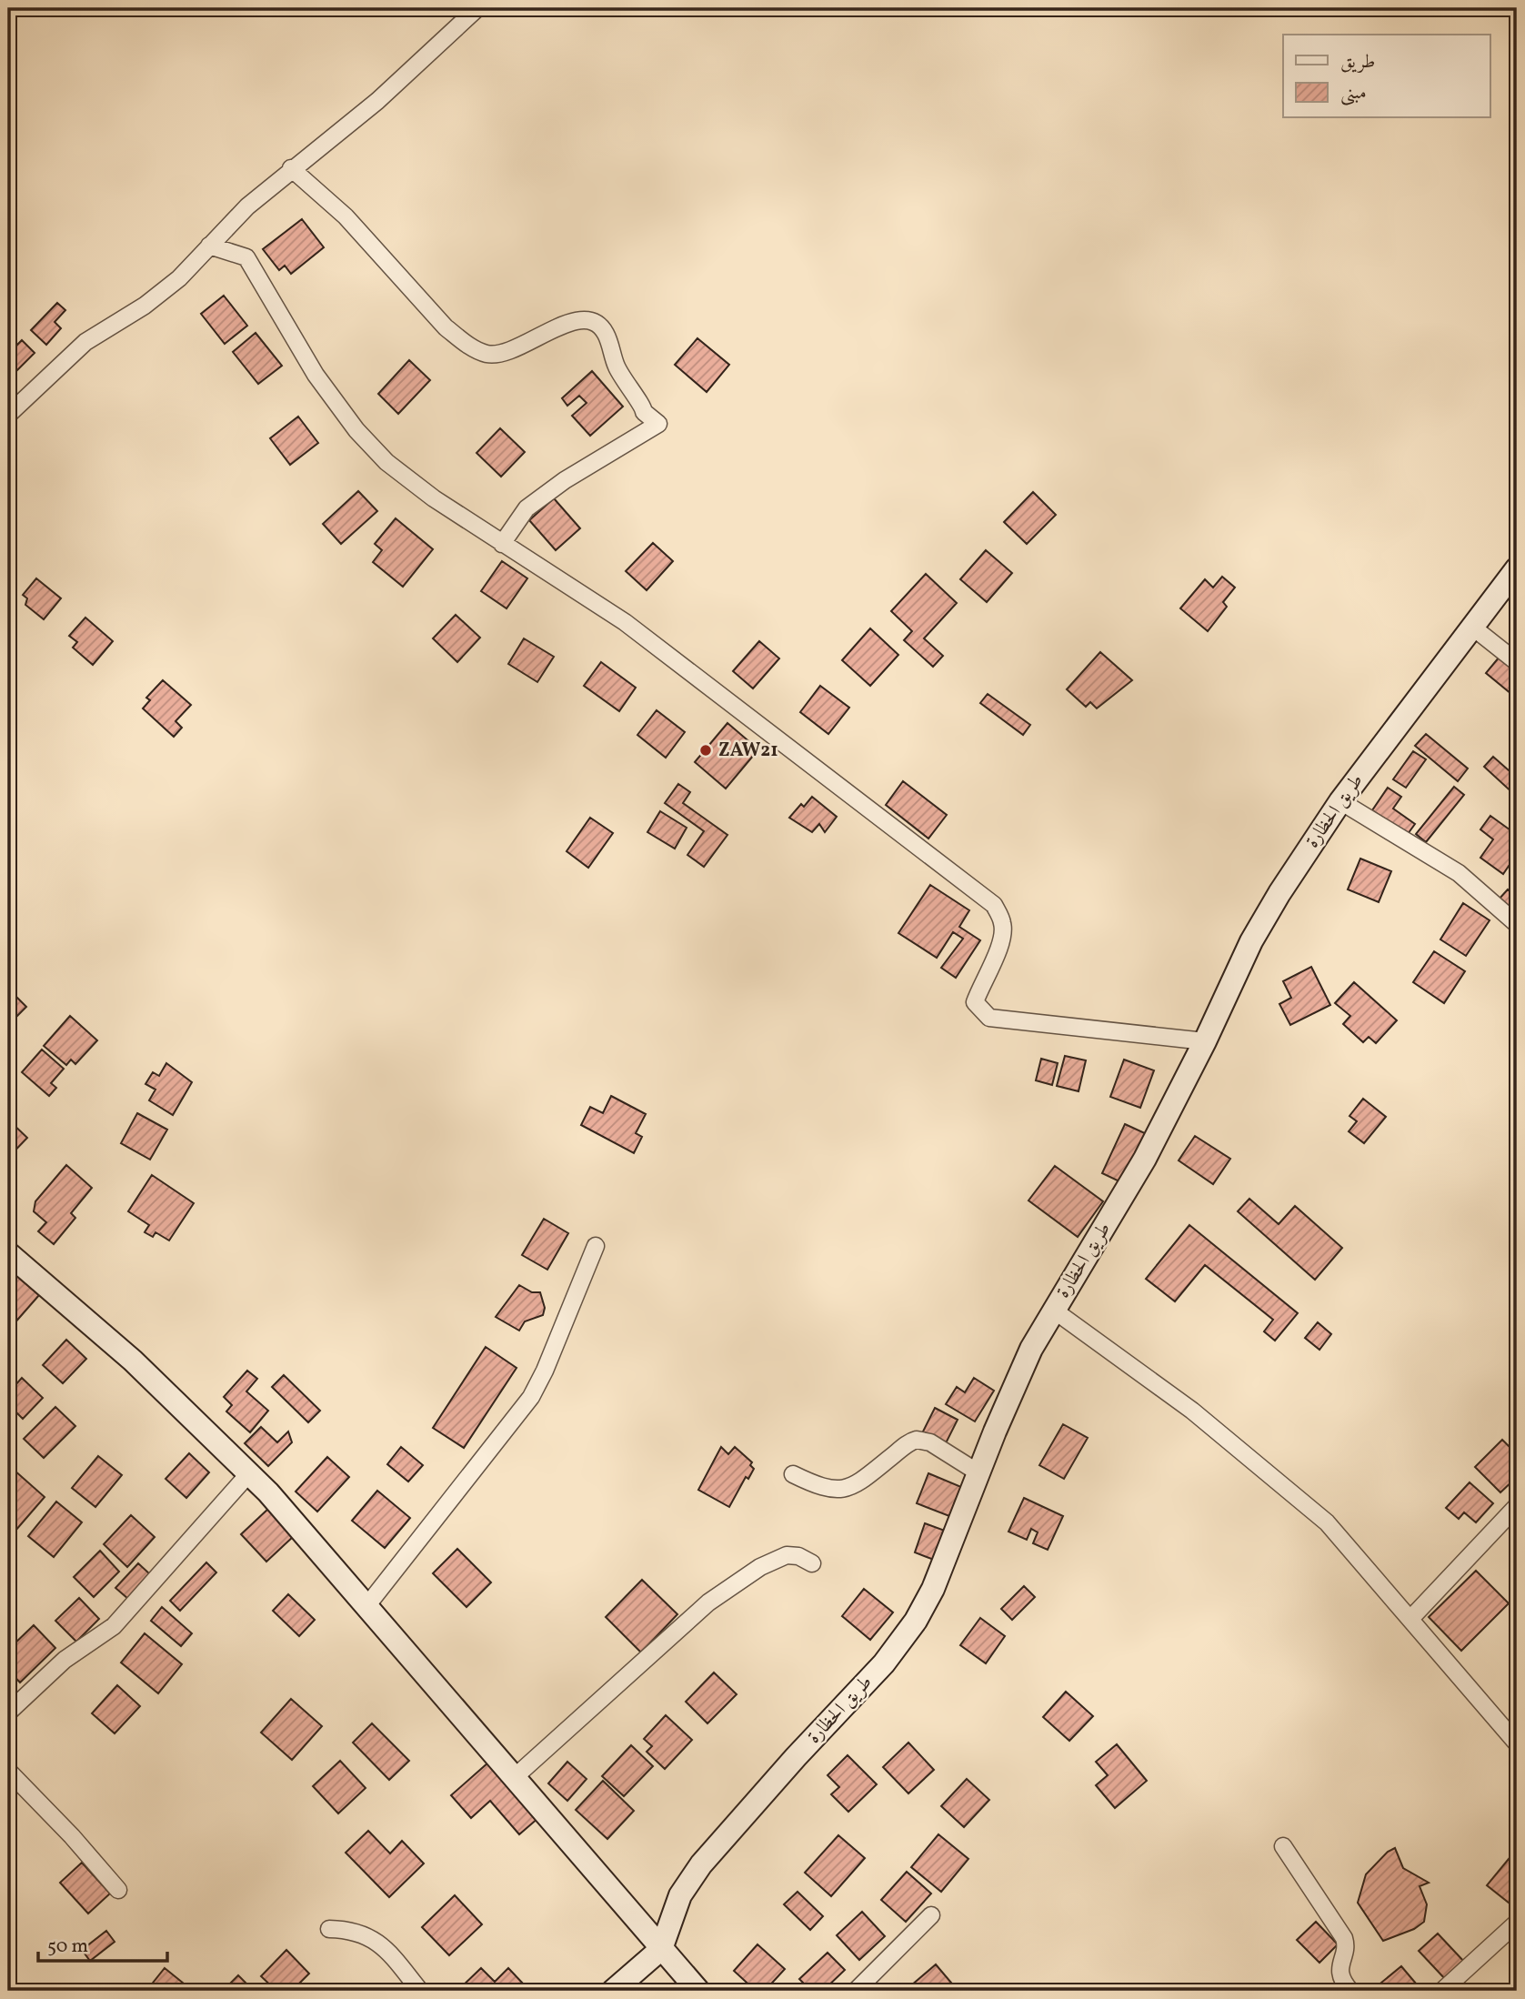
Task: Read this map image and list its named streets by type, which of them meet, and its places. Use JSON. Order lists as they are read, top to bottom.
{
  "streets": {
    "street": ["طريق الحظارة"]
  },
  "places": ["ZAW21"],
  "legend": ["طريق", "مبنى"],
  "scale_bar": "50 m"
}
